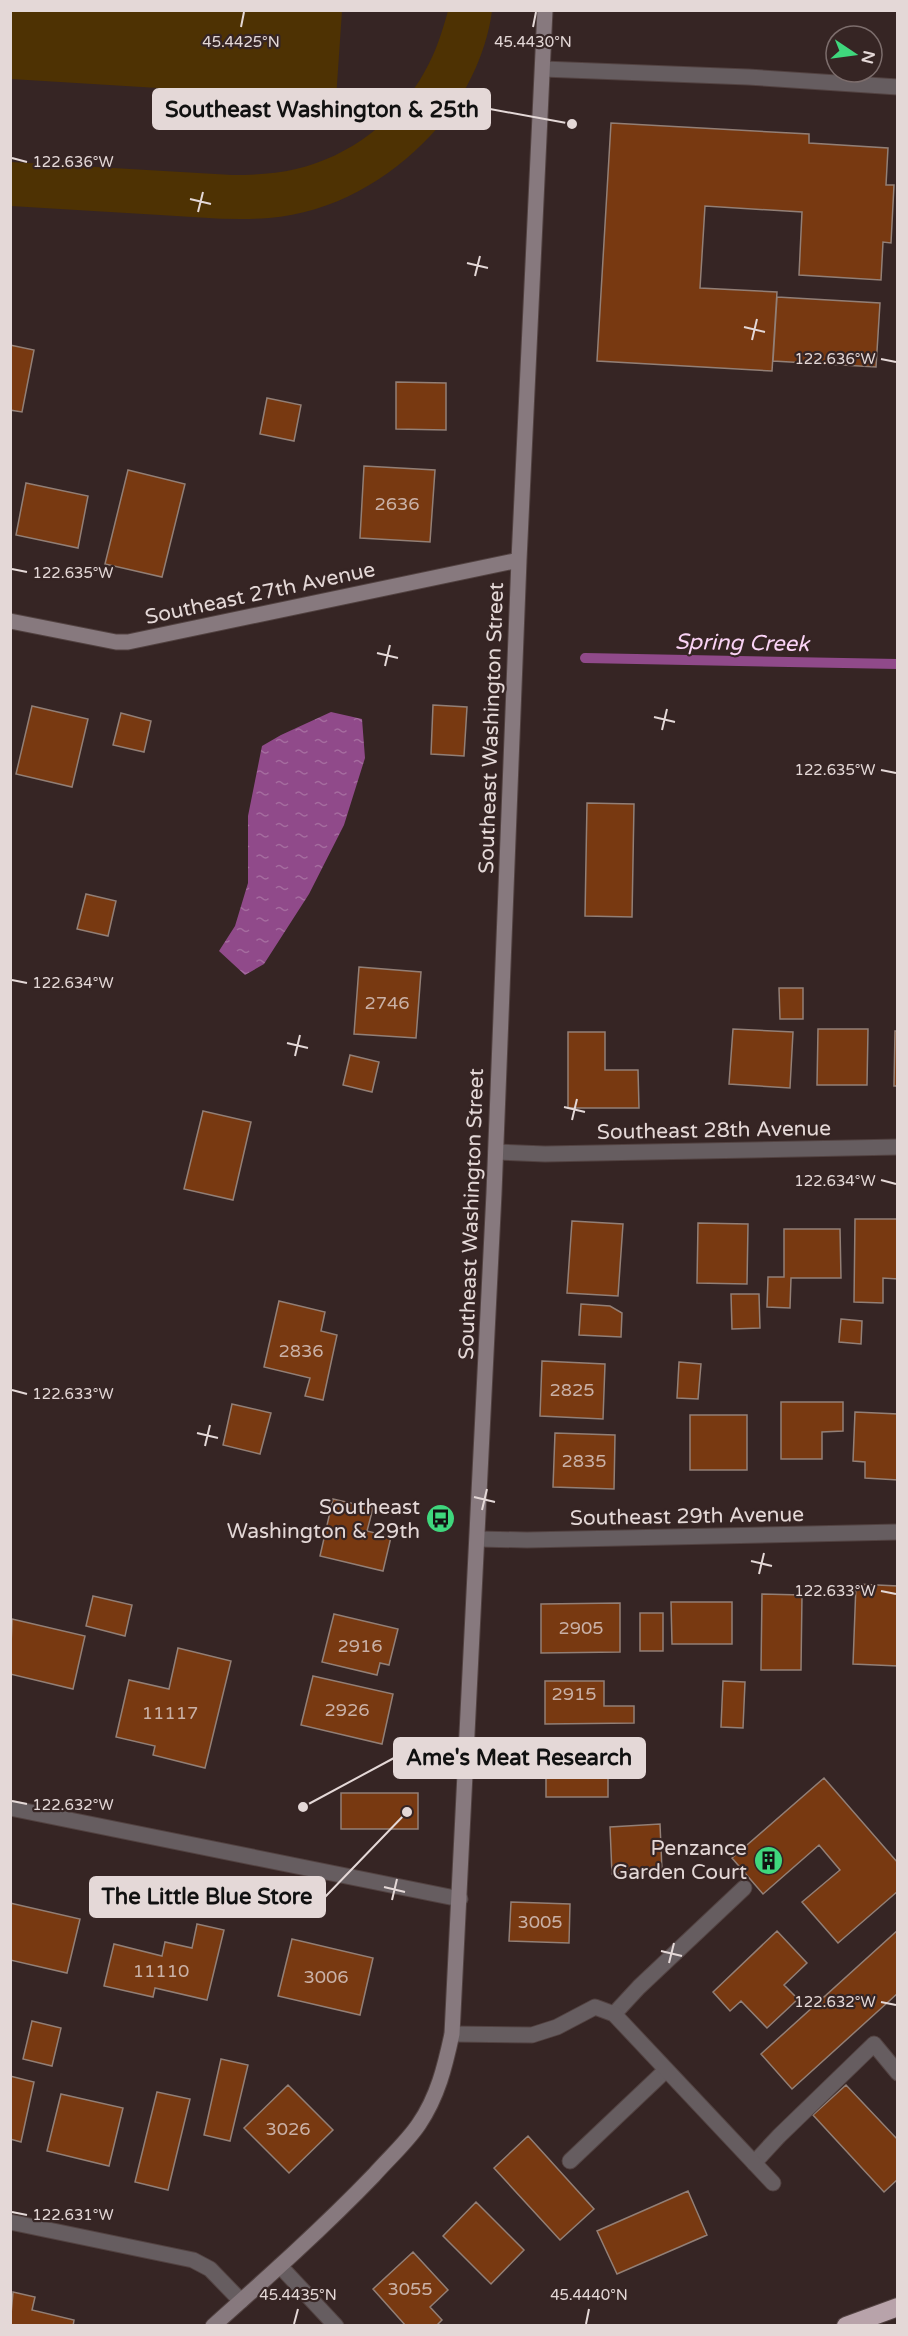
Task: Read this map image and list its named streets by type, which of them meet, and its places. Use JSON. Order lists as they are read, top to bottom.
{
  "streets": {
    "street": [
      "Southeast 27th Avenue",
      "Southeast Washington Street",
      "Southeast 28th Avenue",
      "Southeast 29th Avenue"
    ]
  },
  "crossings": [
    ["Southeast 27th Avenue", "Southeast Washington Street"],
    ["Southeast Washington Street", "Southeast 28th Avenue"],
    ["Southeast Washington Street", "Southeast 29th Avenue"]
  ],
  "water": ["Spring Creek"],
  "places": {
    "other": ["Southeast Washington & 25th", "Ame's Meat Research", "The Little Blue Store"],
    "bus stop": ["Southeast Washington & 29th"],
    "building": ["Penzance Garden Court"]
  },
  "house_numbers": [
    "2636",
    "2746",
    "2836",
    "2825",
    "2835",
    "2905",
    "2916",
    "2915",
    "2926",
    "11117",
    "3005",
    "11110",
    "3006",
    "3026",
    "3055"
  ],
  "north": "right",
  "coordinates": [
    "45.4425°N",
    "45.4430°N",
    "122.636°W",
    "122.635°W",
    "122.634°W",
    "122.633°W",
    "122.632°W",
    "122.631°W",
    "45.4435°N",
    "45.4440°N"
  ]
}
